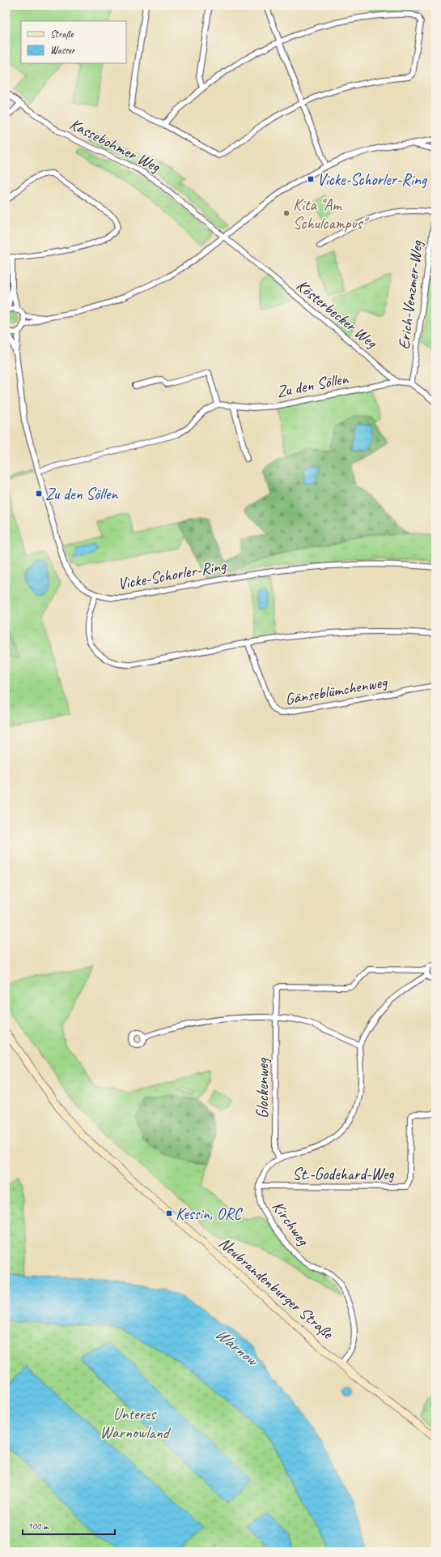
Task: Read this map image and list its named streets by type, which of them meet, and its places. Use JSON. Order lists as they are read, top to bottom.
{
  "streets": {
    "main road": ["Neubrandenburger Straße"],
    "street": [
      "Kassebohmer Weg",
      "Erich-Venzmer-Weg",
      "Kösterbecker Weg",
      "Zu den Söllen",
      "Vicke-Schorler-Ring",
      "Gänseblümchenweg",
      "Glockenweg",
      "St.-Godehard-Weg",
      "Kirchweg"
    ]
  },
  "crossings": [
    ["Kassebohmer Weg", "Kösterbecker Weg"],
    ["Kösterbecker Weg", "Zu den Söllen"],
    ["Glockenweg", "Kirchweg"],
    ["St.-Godehard-Weg", "Kirchweg"],
    ["Kirchweg", "Neubrandenburger Straße"]
  ],
  "water": ["Warnow"],
  "parks": ["Unteres Warnowland"],
  "places": {
    "transit": ["Vicke-Schorler-Ring", "Zu den Söllen", "Kessin, ORC"],
    "other": ["Kita \"Am Schulcampus\""]
  },
  "legend": ["Straße", "Wasser"],
  "scale_bar": "100 m"
}
